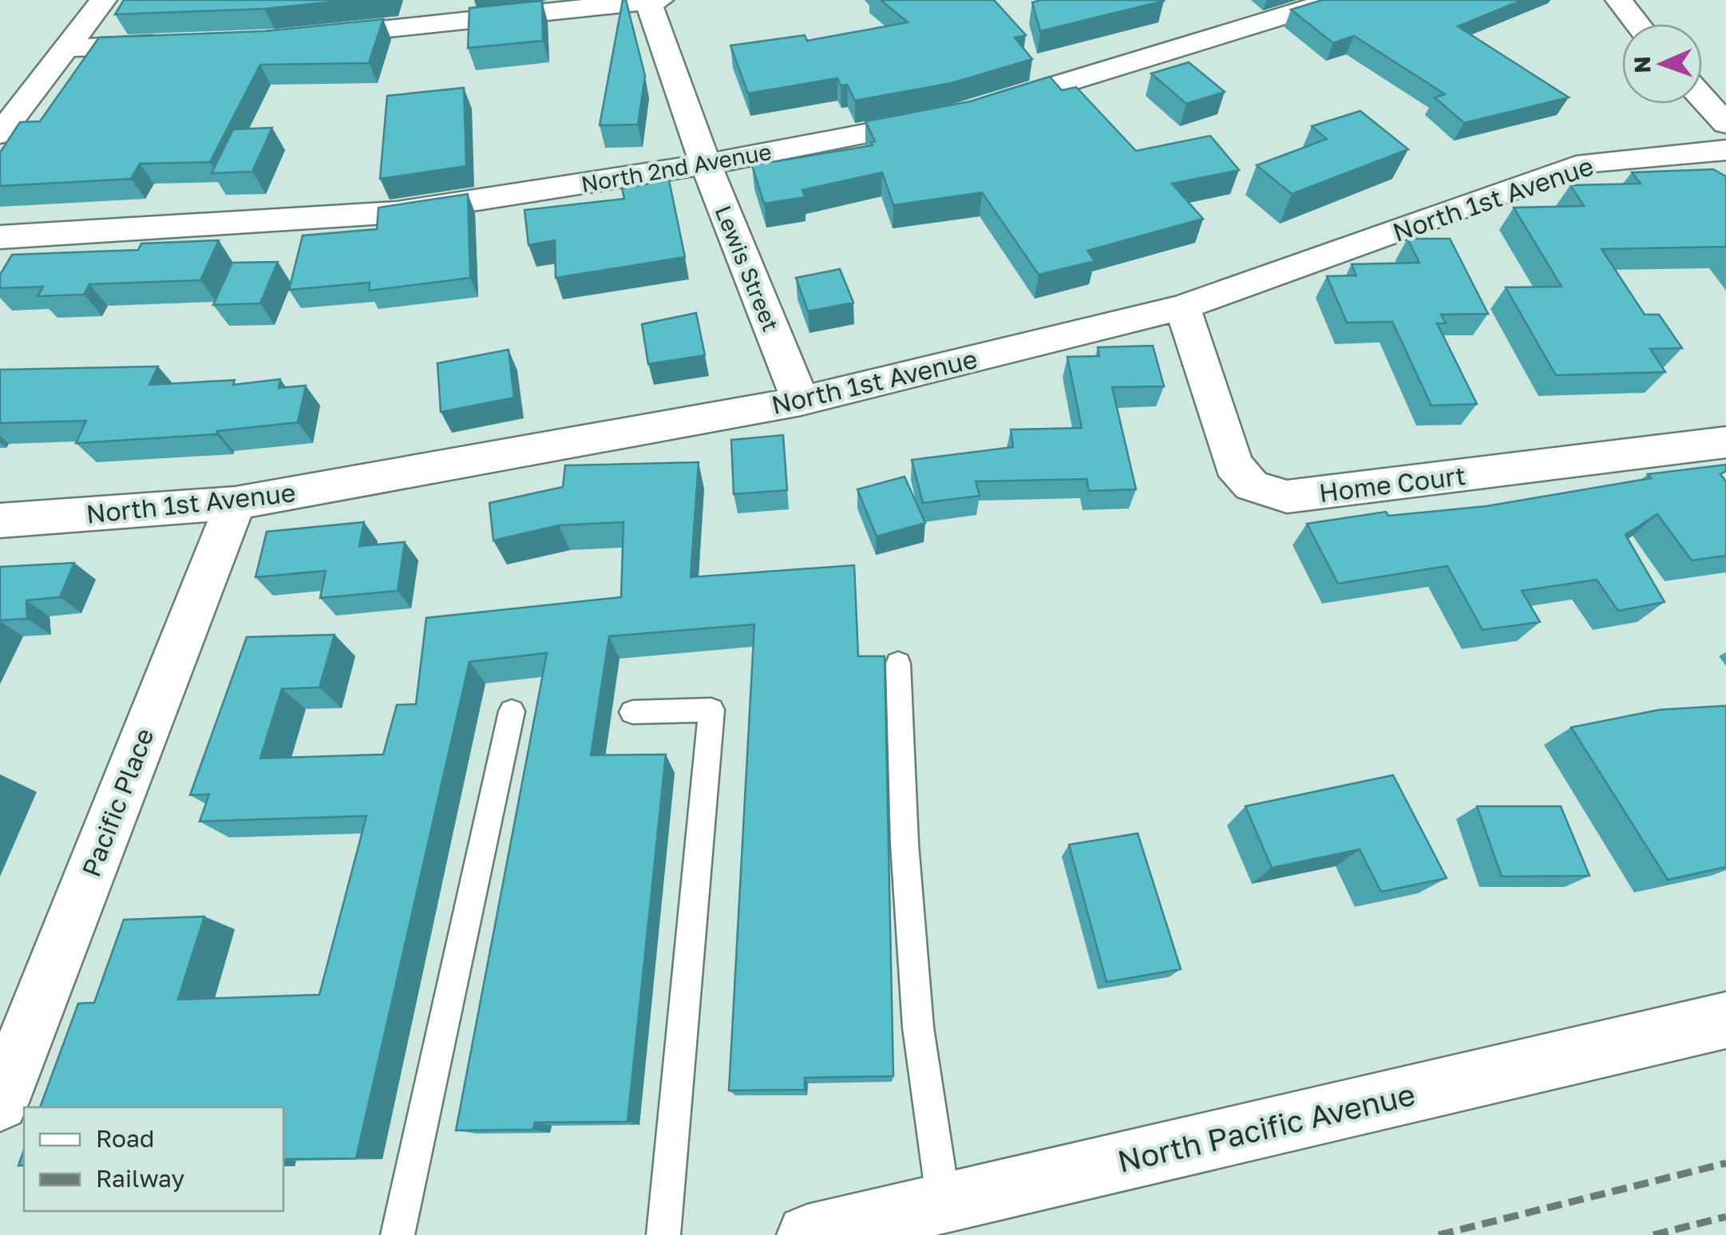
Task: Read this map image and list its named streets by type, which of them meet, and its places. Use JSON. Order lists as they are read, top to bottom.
{
  "streets": {
    "street": [
      "North 2nd Avenue",
      "North 1st Avenue",
      "Lewis Street",
      "Home Court",
      "Pacific Place",
      "North Pacific Avenue"
    ]
  },
  "crossings": [
    ["North 2nd Avenue", "Lewis Street"],
    ["North 1st Avenue", "Lewis Street"],
    ["North 1st Avenue", "Home Court"],
    ["North 1st Avenue", "Pacific Place"]
  ],
  "legend": ["Road", "Railway"],
  "north": "left"
}
